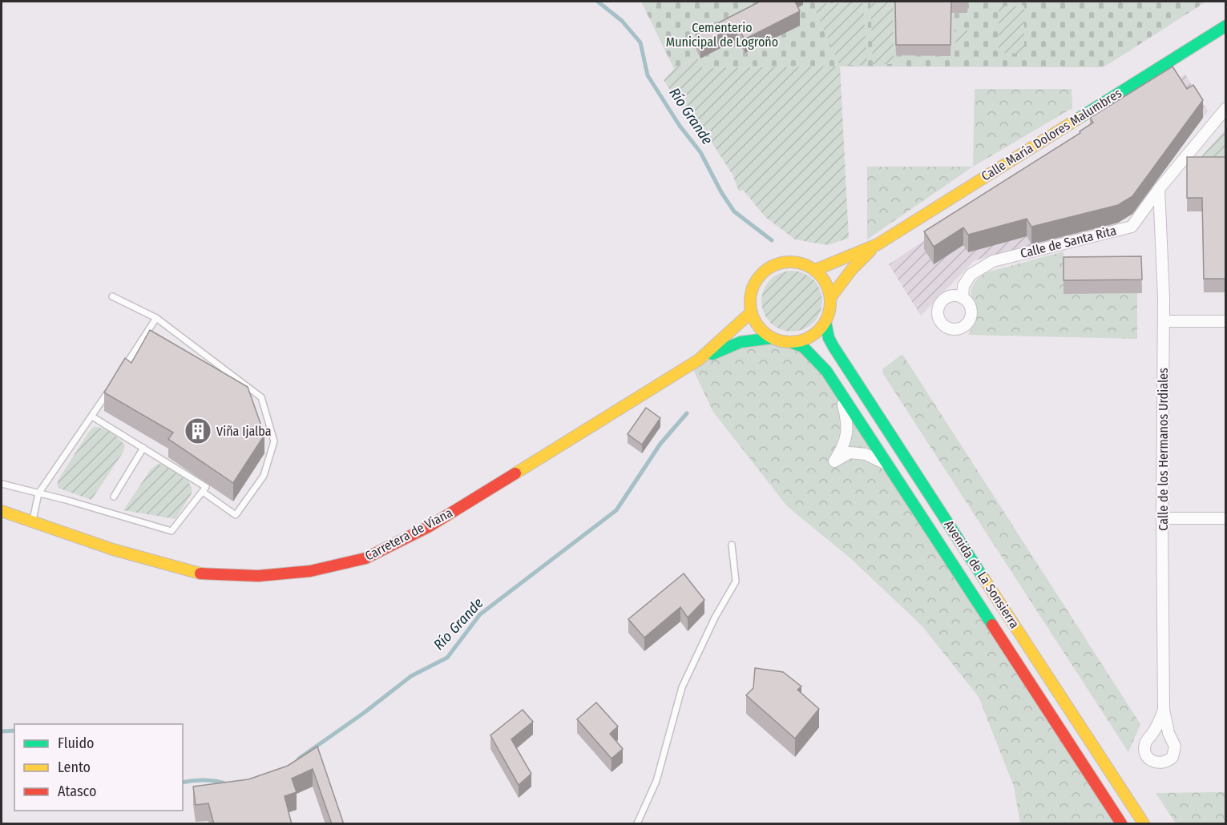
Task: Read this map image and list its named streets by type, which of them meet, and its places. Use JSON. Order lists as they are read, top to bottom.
{
  "streets": {
    "main road": ["Calle María Dolores Malumbres", "Carretera de Viana", "Avenida de La Sonsierra"],
    "street": ["Calle de Santa Rita", "Calle de los Hermanos Urdiales"]
  },
  "crossings": [
    ["Calle María Dolores Malumbres", "Carretera de Viana"],
    ["Calle María Dolores Malumbres", "Avenida de La Sonsierra"],
    ["Calle de Santa Rita", "Calle de los Hermanos Urdiales"],
    ["Carretera de Viana", "Avenida de La Sonsierra"]
  ],
  "water": ["Río Grande"],
  "parks": ["Cementerio Municipal de Logroño"],
  "places": {
    "building": ["Viña Ijalba"]
  },
  "legend": ["Fluido", "Lento", "Atasco"]
}
